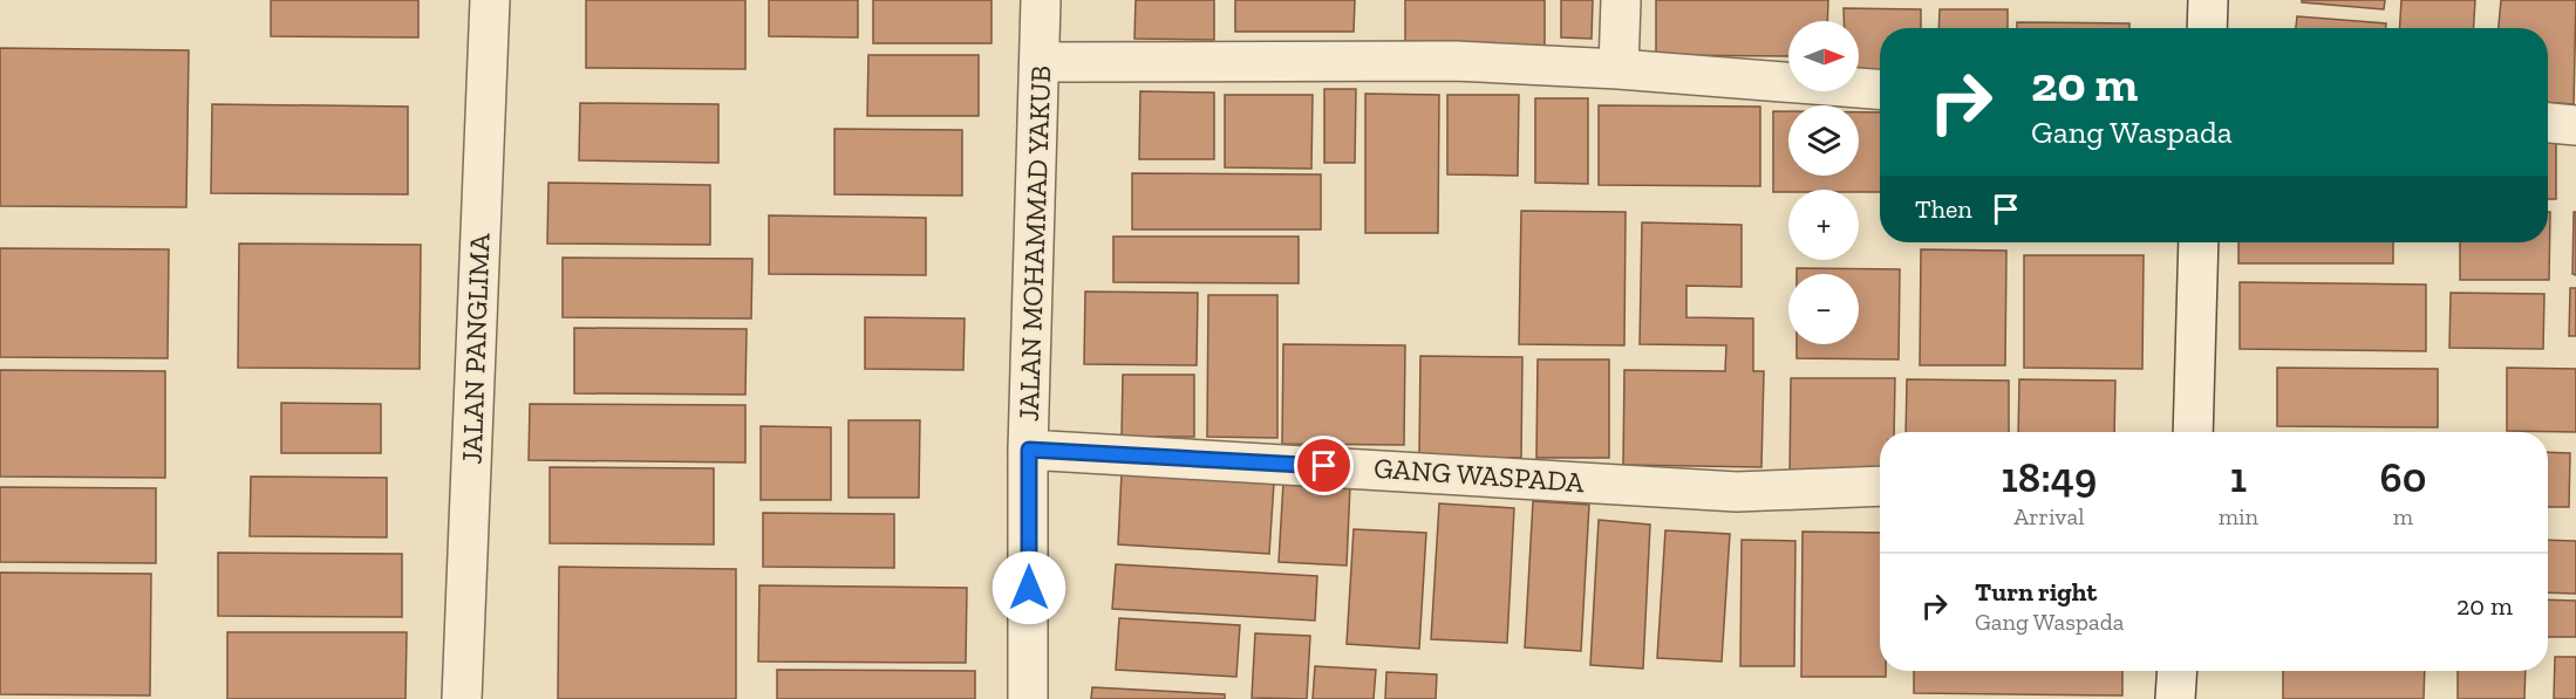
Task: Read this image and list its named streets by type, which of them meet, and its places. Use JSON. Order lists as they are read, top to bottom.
{
  "streets": {
    "street": ["JALAN MOHAMMAD YAKUB", "JALAN PANGLIMA", "GANG WASPADA"]
  },
  "crossings": [
    ["JALAN MOHAMMAD YAKUB", "GANG WASPADA"]
  ],
  "north": "right",
  "page": {
    "map_buttons": ["+", "−"],
    "turn": ["20 m", "Gang Waspada"],
    "then": "Then",
    "eta": [
      "18:49",
      "Arrival",
      "1",
      "min",
      "60",
      "m"
    ],
    "list": [
      {
        "name": "Turn right",
        "note": "Gang Waspada",
        "value": "20 m"
      }
    ]
  }
}
